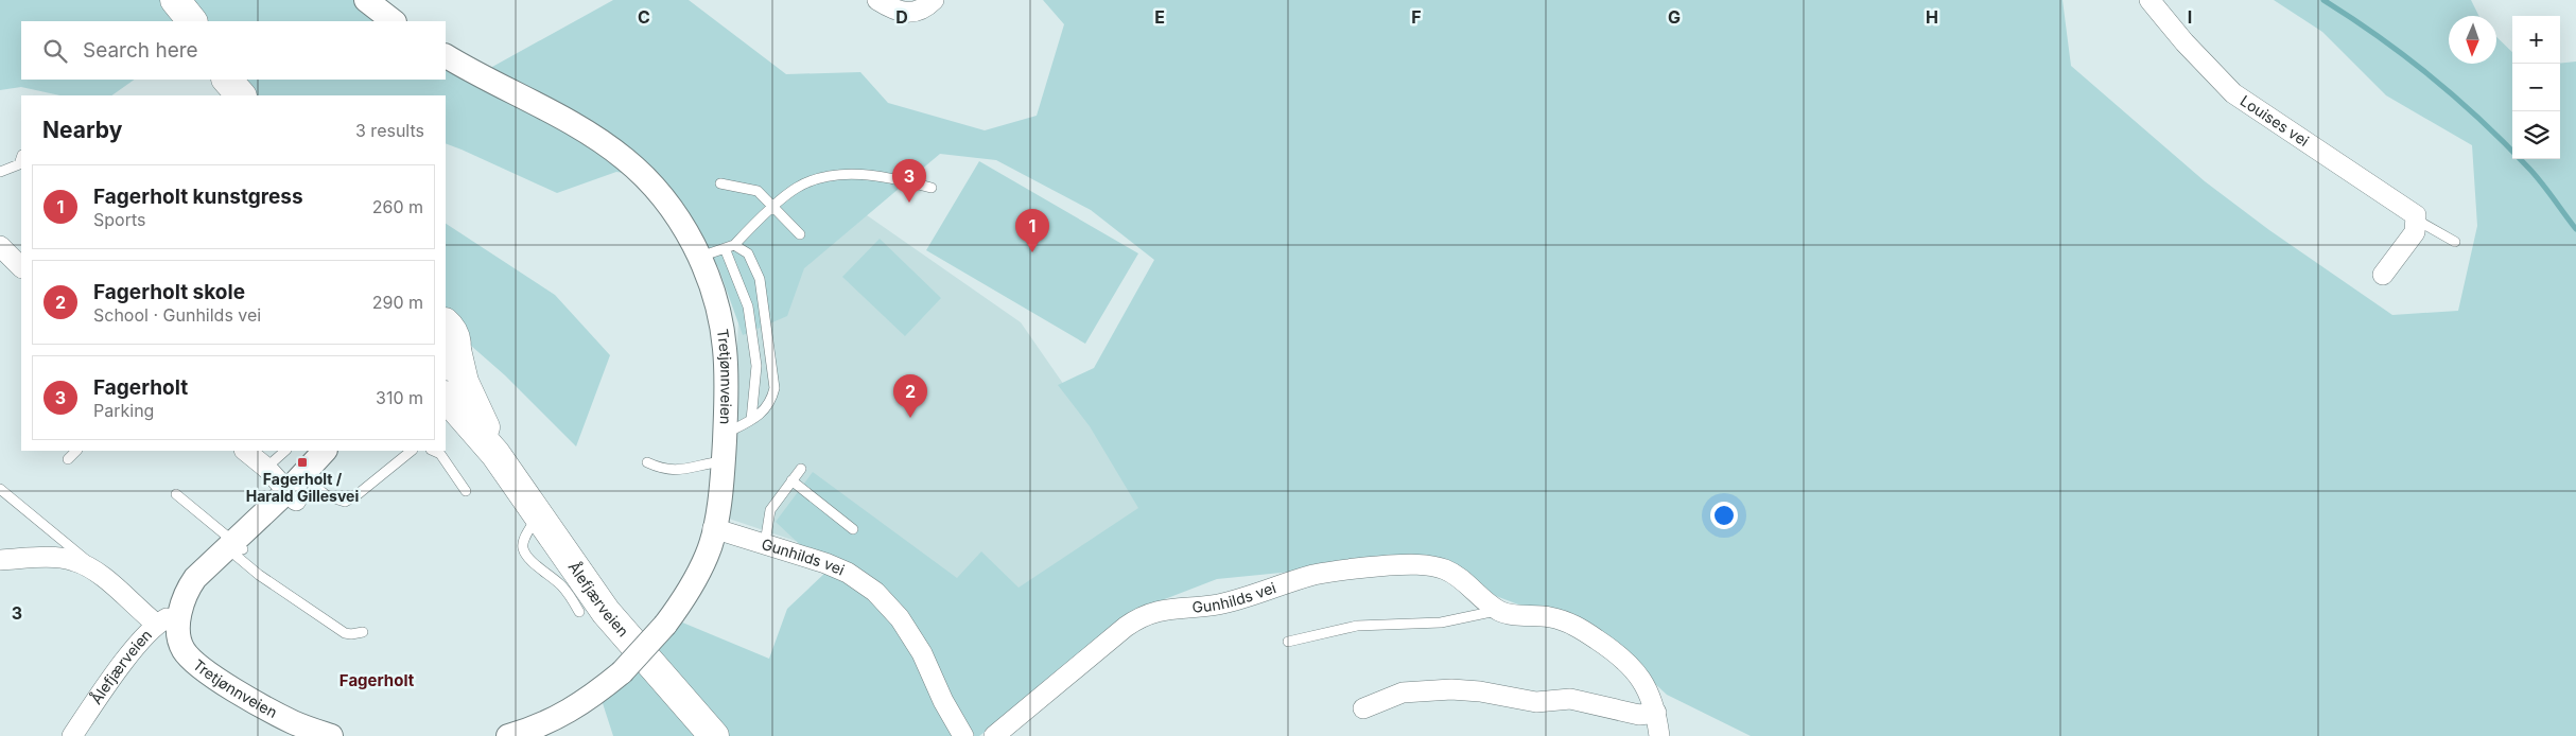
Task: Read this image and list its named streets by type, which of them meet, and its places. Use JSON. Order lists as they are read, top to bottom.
{
  "streets": {
    "main road": ["Ålefjærveien"],
    "street": ["Louises vei", "Tretjønnveien", "Gunhilds vei"]
  },
  "crossings": [
    ["Tretjønnveien", "Gunhilds vei"],
    ["Tretjønnveien", "Ålefjærveien"]
  ],
  "districts": ["Fagerholt"],
  "places": {
    "transit": ["Fagerholt / Harald Gillesvei"]
  },
  "north": "bottom",
  "page": {
    "map_buttons": ["+", "−"],
    "search": "Search here",
    "heading": ["Nearby", "3 results"],
    "pins": ["3", "1", "2"],
    "list": [
      {
        "mark": "1",
        "name": "Fagerholt kunstgress",
        "note": "Sports",
        "value": "260 m"
      },
      {
        "mark": "2",
        "name": "Fagerholt skole",
        "note": "School · Gunhilds vei",
        "value": "290 m"
      },
      {
        "mark": "3",
        "name": "Fagerholt",
        "note": "Parking",
        "value": "310 m"
      }
    ]
  },
  "grid": {
    "columns": [
      "C",
      "D",
      "E",
      "F",
      "G",
      "H",
      "I"
    ],
    "rows": ["3"]
  }
}
